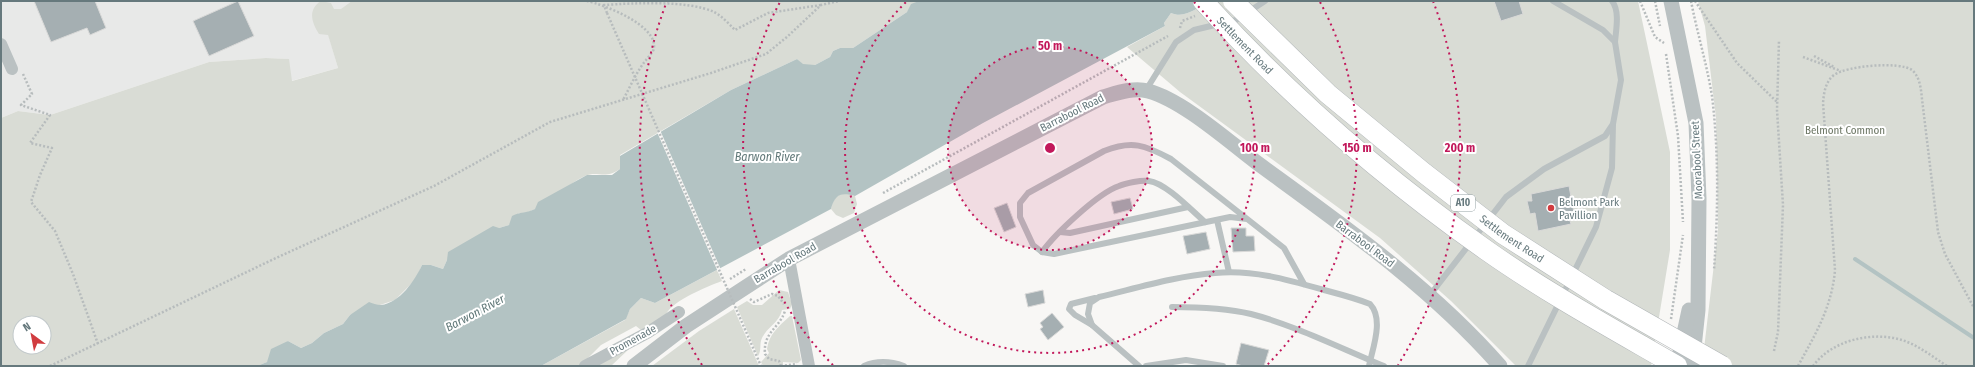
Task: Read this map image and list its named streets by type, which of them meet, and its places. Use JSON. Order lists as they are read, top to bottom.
{
  "streets": {
    "highway": ["Settlement Road", "A10"],
    "street": ["Barrabool Road", "Moorabool Street", "Promenade"]
  },
  "crossings": [
    ["Settlement Road", "Moorabool Street"]
  ],
  "water": ["Barwon River"],
  "parks": ["Belmont Common"],
  "places": ["Belmont Park Pavillion"],
  "north": "top left",
  "rings": [
    "50 m",
    "100 m",
    "150 m",
    "200 m"
  ]
}
